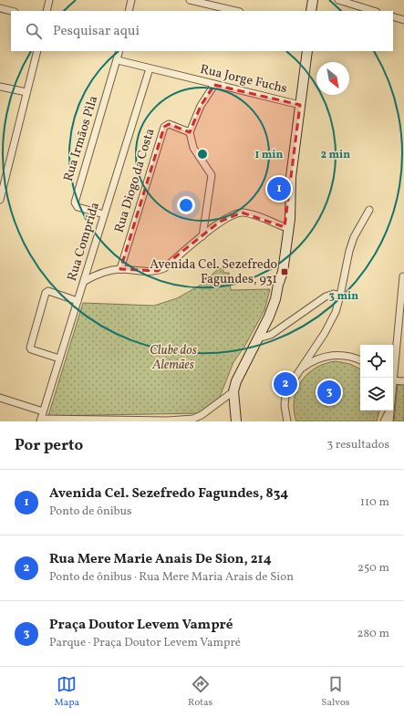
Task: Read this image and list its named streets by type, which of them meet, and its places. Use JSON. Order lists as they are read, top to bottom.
{
  "streets": {
    "street": [
      "Rua Jorge Fuchs",
      "Rua Irmãos Pìla",
      "Rua Diogo da Costa",
      "Rua Comprida"
    ]
  },
  "crossings": [
    ["Rua Jorge Fuchs", "Rua Irmãos Pìla"],
    ["Rua Jorge Fuchs", "Rua Comprida"],
    ["Rua Irmãos Pìla", "Rua Comprida"]
  ],
  "parks": ["Clube dos Alemães"],
  "places": {
    "transit": ["Avenida Cel. Sezefredo Fagundes, 931"]
  },
  "north": "bottom right",
  "page": {
    "search": "Pesquisar aqui",
    "pins": ["1", "2", "3"],
    "heading": ["Por perto", "3 resultados"],
    "list": [
      {
        "mark": "1",
        "name": "Avenida Cel. Sezefredo Fagundes, 834",
        "note": "Ponto de ônibus",
        "value": "110 m"
      },
      {
        "mark": "2",
        "name": "Rua Mere Marie Anais De Sion, 214",
        "note": "Ponto de ônibus · Rua Mere Maria Arais de Sion",
        "value": "250 m"
      },
      {
        "mark": "3",
        "name": "Praça Doutor Levem Vampré",
        "note": "Parque · Praça Doutor Levem Vampré",
        "value": "280 m"
      }
    ],
    "nav": ["Mapa", "Rotas", "Salvos"]
  },
  "rings": ["1 min", "2 min", "3 min"]
}
